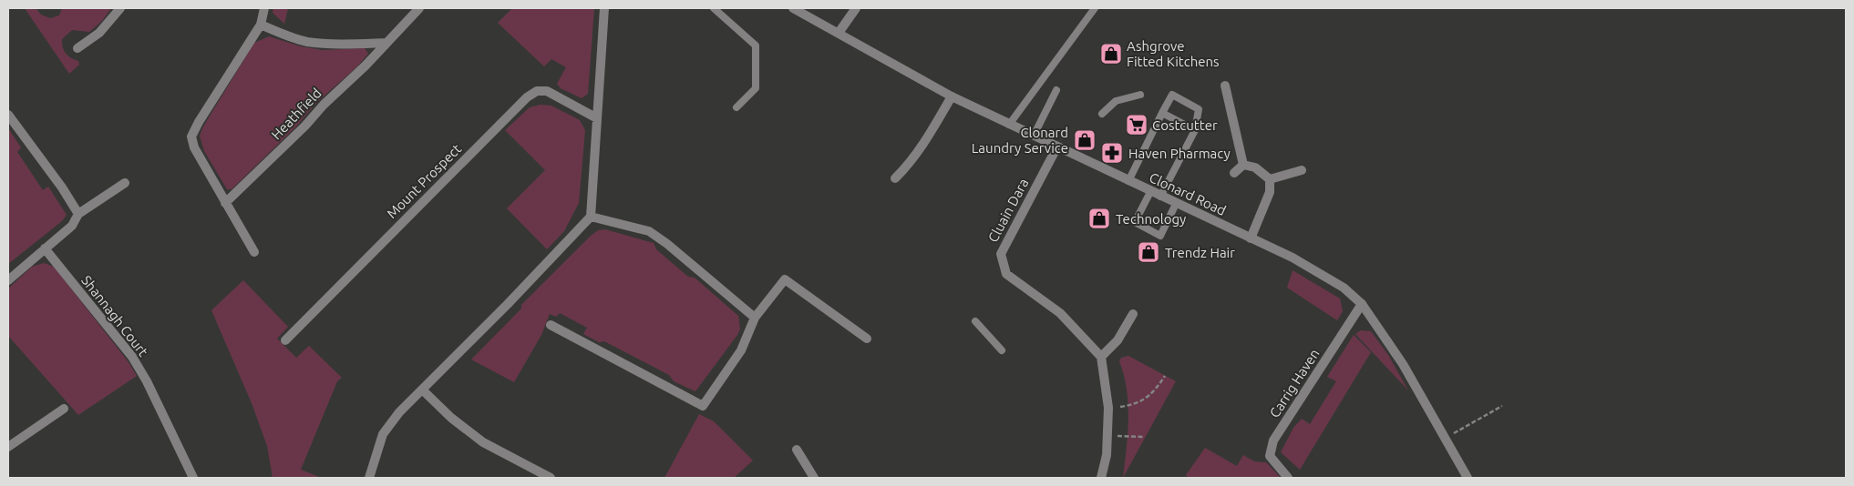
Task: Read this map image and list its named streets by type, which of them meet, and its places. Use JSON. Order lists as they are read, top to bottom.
{
  "streets": {
    "street": [
      "Heathfield",
      "Mount Prospect",
      "Clonard Road",
      "Cluain Dara",
      "Shannagh Court",
      "Carrig Haven"
    ]
  },
  "crossings": [
    ["Clonard Road", "Cluain Dara"],
    ["Clonard Road", "Carrig Haven"]
  ],
  "places": {
    "shop": [
      "Ashgrove Fitted Kitchens",
      "Clonard Laundry Service",
      "Technology",
      "Trendz Hair"
    ],
    "supermarket": ["Costcutter"],
    "pharmacy": ["Haven Pharmacy"]
  }
}
